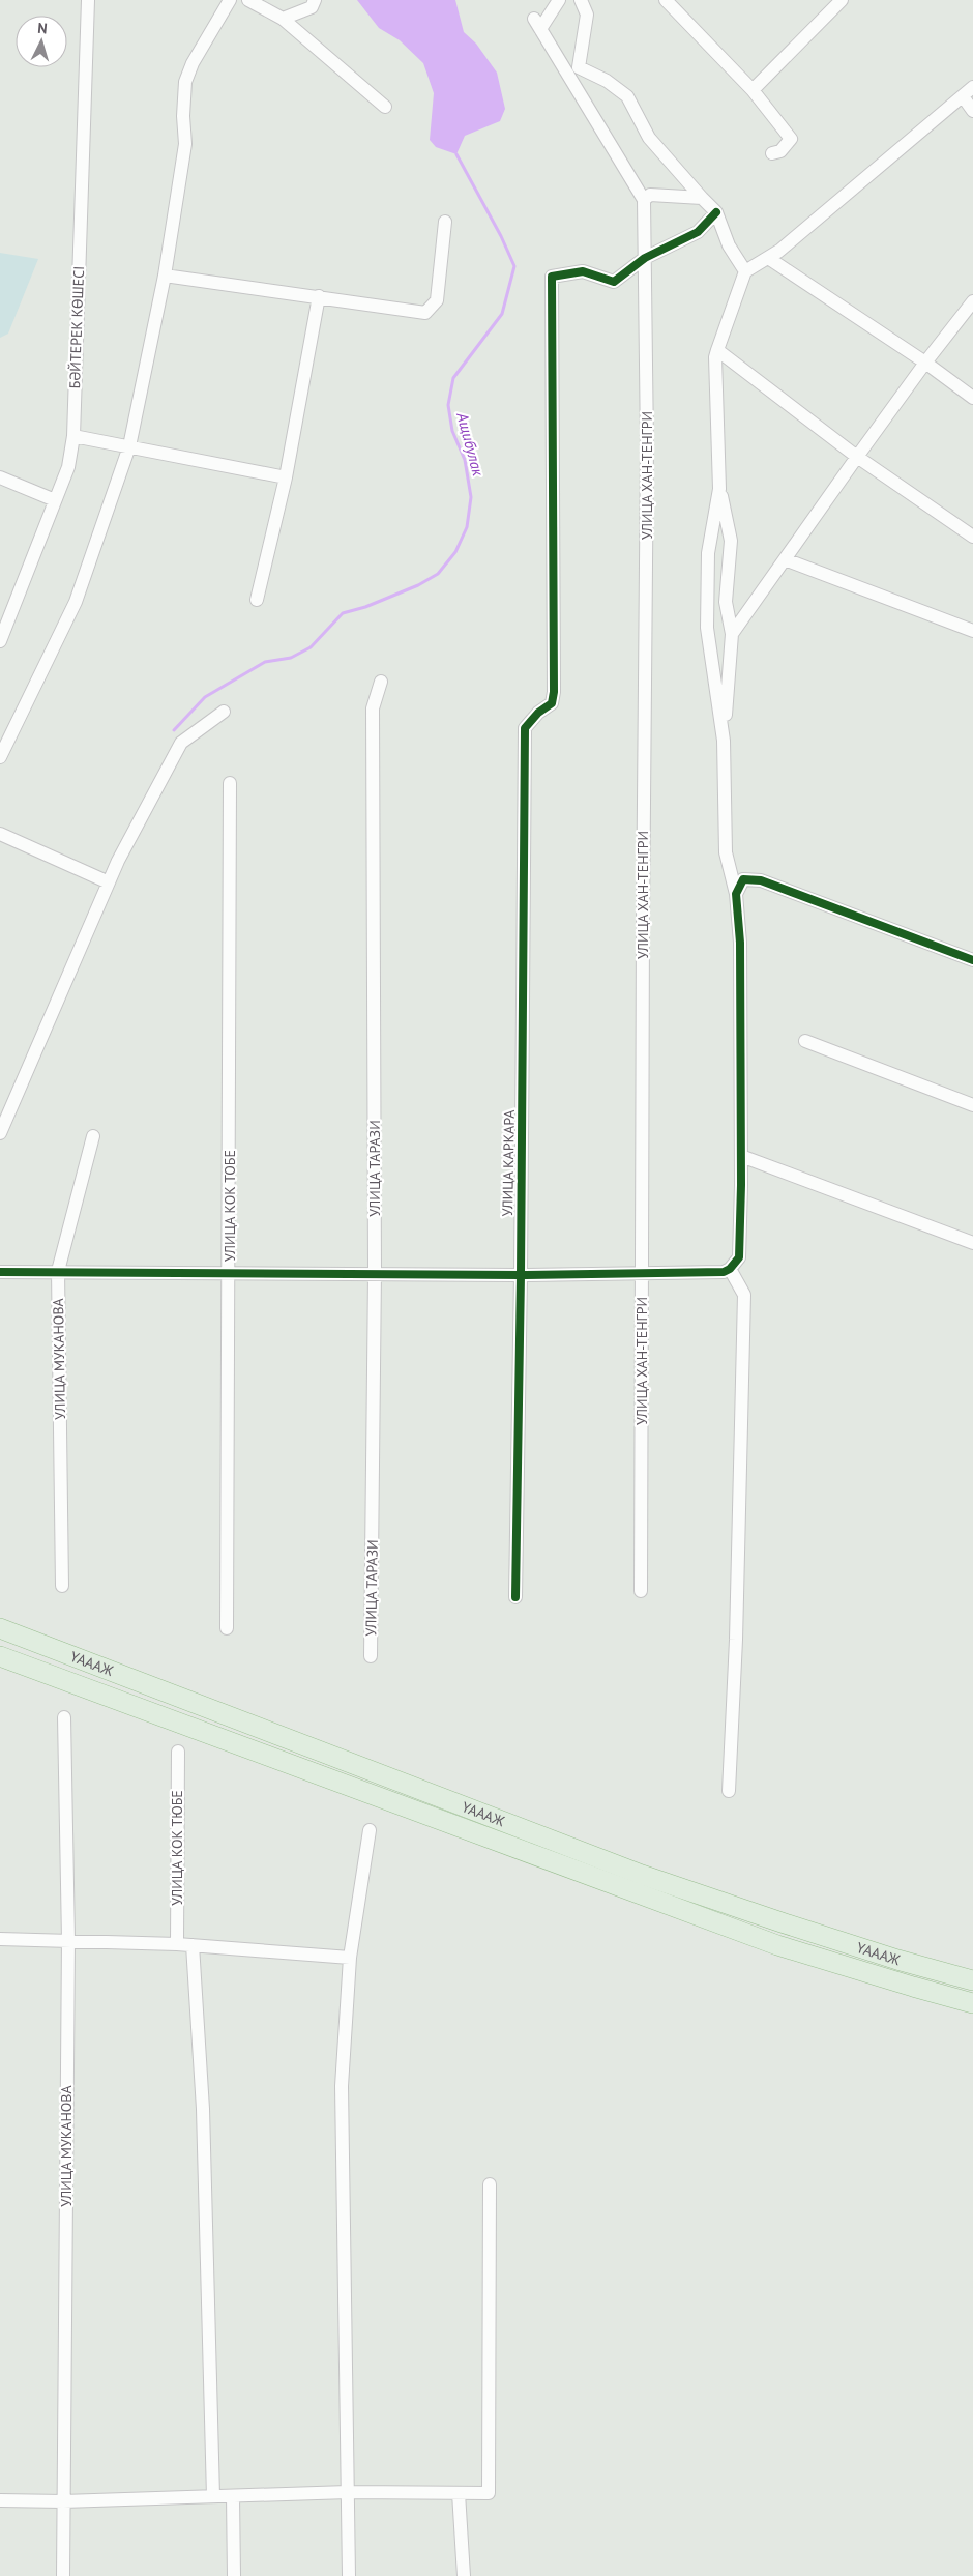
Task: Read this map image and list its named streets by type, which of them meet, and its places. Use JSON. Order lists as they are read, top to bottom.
{
  "streets": {
    "highway": ["ҮАААЖ"],
    "street": [
      "БӘЙТЕРЕК КӨШЕСІ",
      "УЛИЦА ХАН-ТЕНГРИ",
      "УЛИЦА КАРКАРА",
      "УЛИЦА ТАРАЗИ",
      "УЛИЦА КОК ТОБЕ",
      "УЛИЦА МУКАНОВА",
      "УЛИЦА КОК ТЮБЕ"
    ]
  },
  "crossings": [
    ["УЛИЦА ХАН-ТЕНГРИ", "УЛИЦА КАРКАРА"]
  ],
  "water": ["Ащибулак"],
  "north": "top"
}
